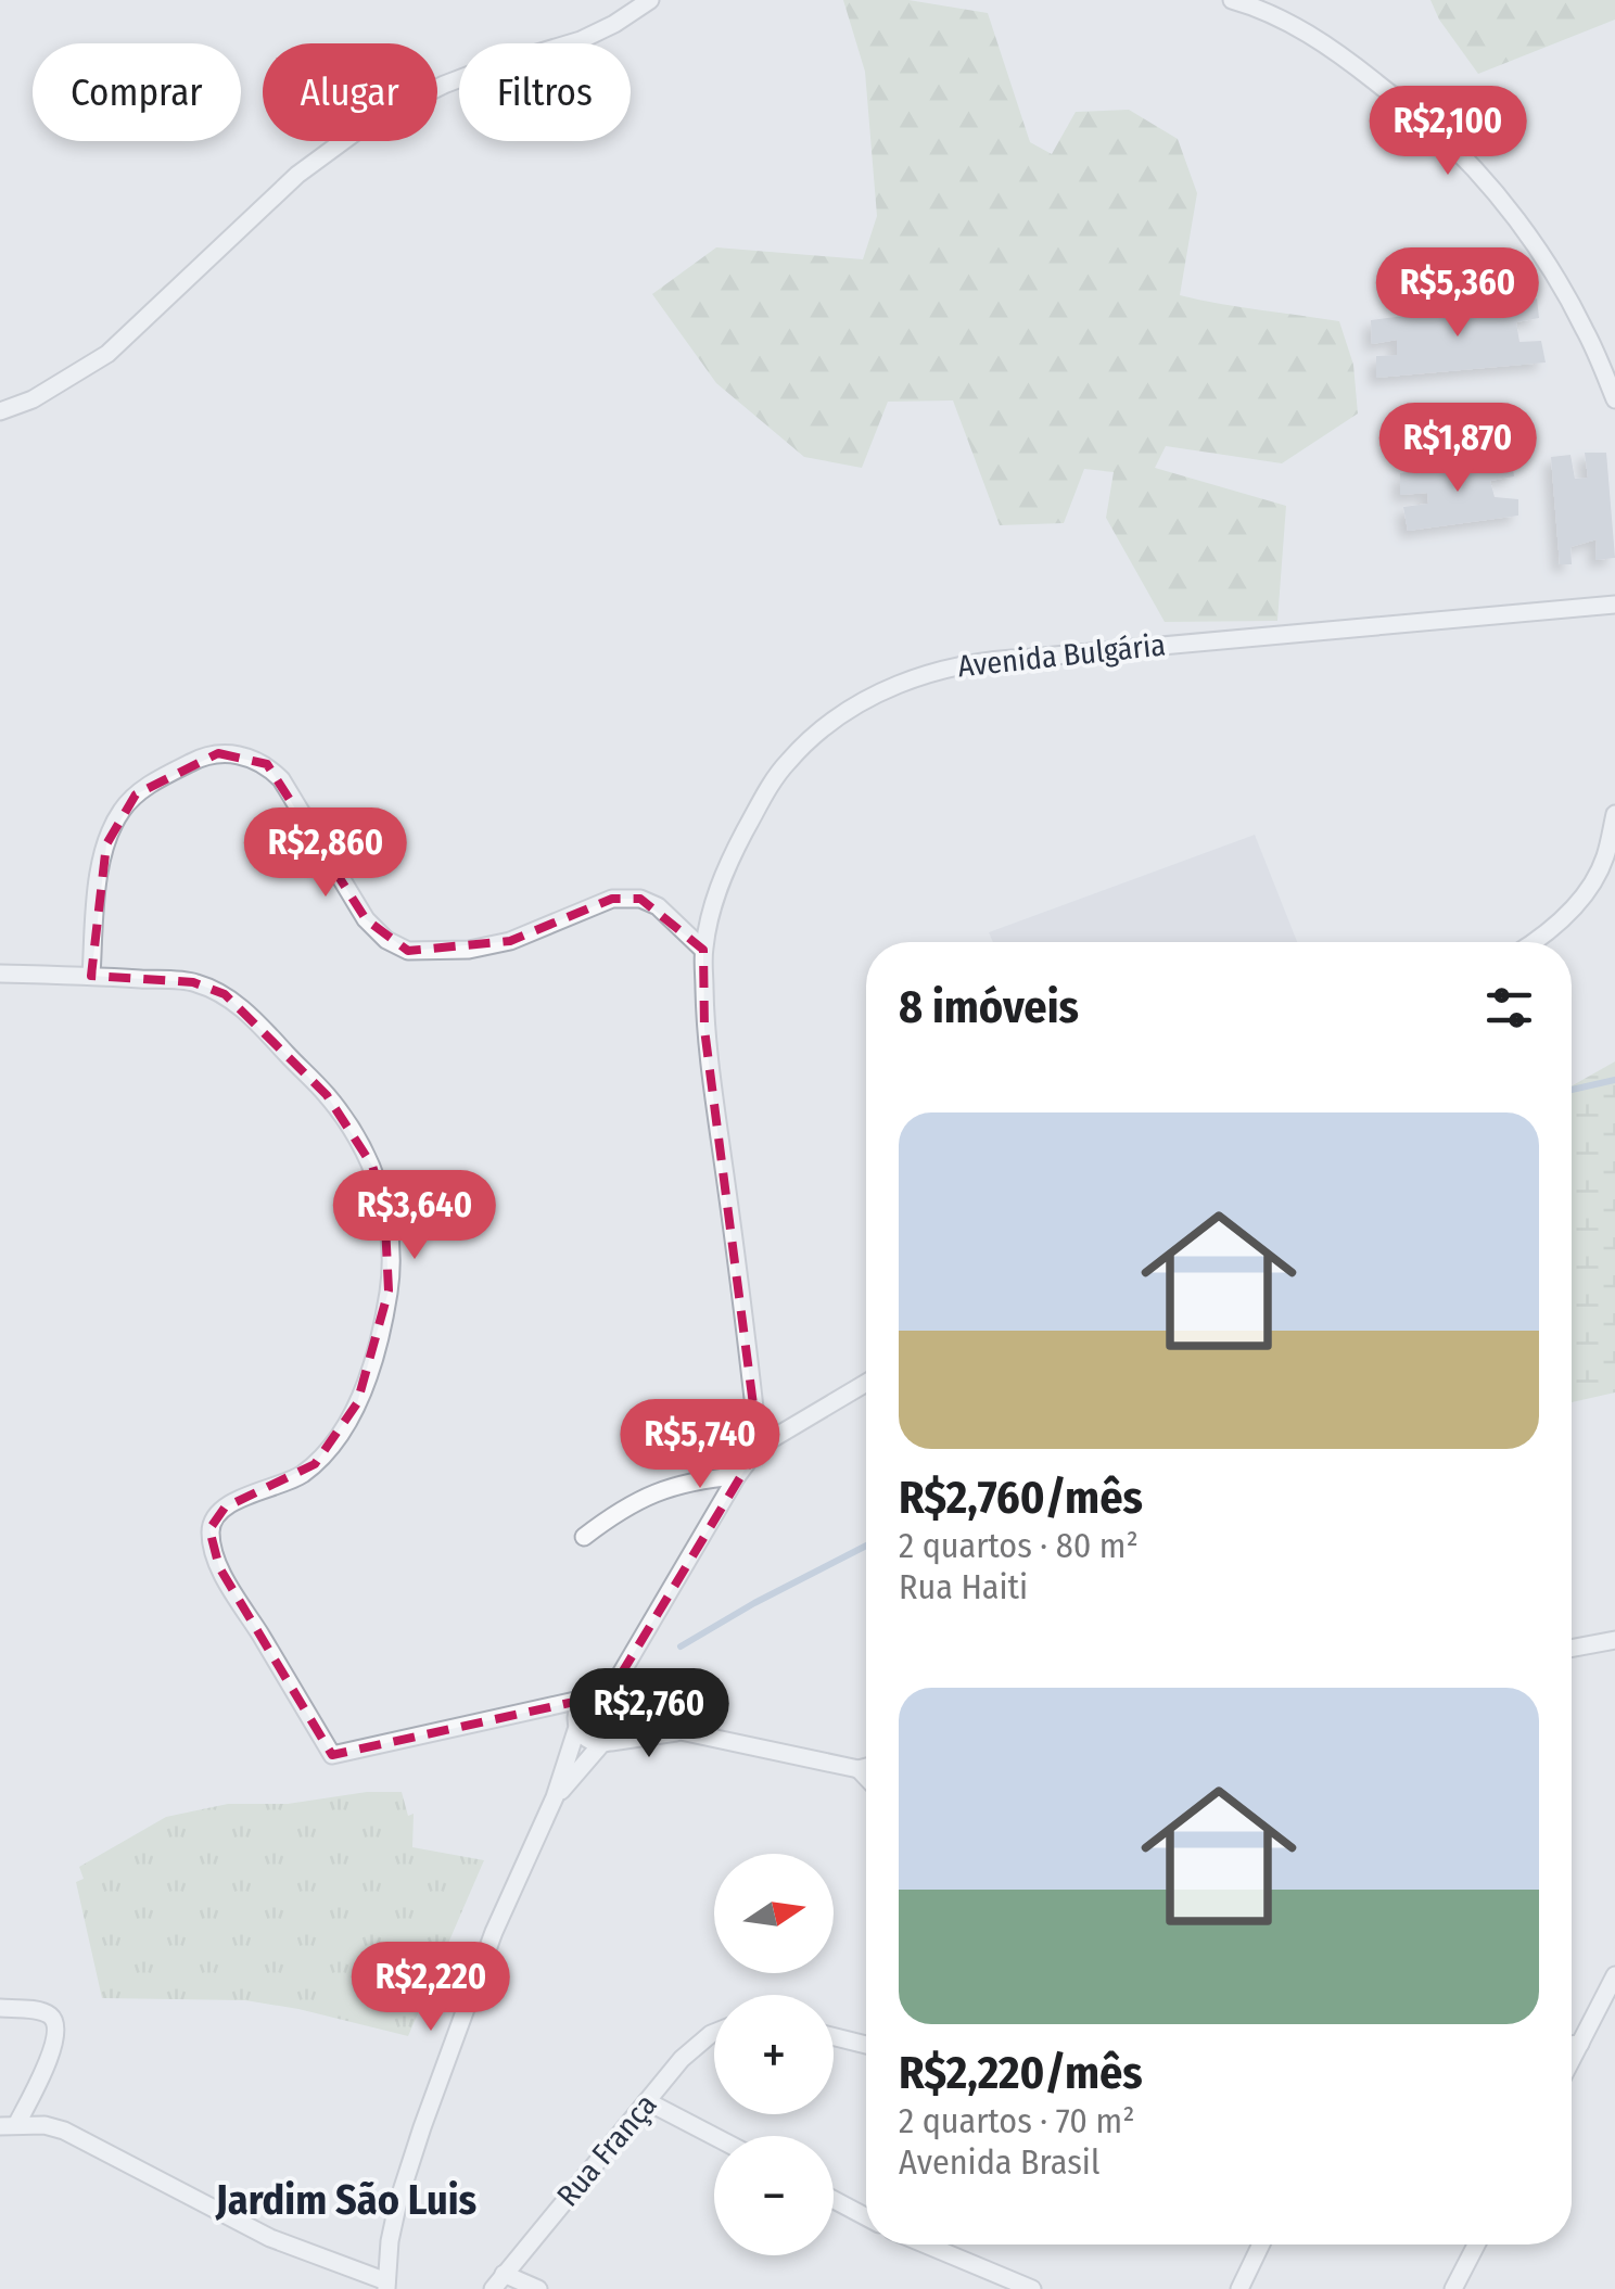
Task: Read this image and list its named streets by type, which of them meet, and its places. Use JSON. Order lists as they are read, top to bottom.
{
  "streets": {
    "street": ["Avenida Bulgária", "Rua França"]
  },
  "districts": ["Jardim São Luis"],
  "north": "right",
  "page": {
    "chip": ["Comprar", "Alugar", "Filtros"],
    "price": [
      "R$2,100",
      "R$5,360",
      "R$1,870",
      "R$2,860",
      "R$3,640",
      "R$5,740",
      "R$2,760",
      "R$2,220"
    ],
    "heading": "8 imóveis",
    "list": [
      {
        "name": "R$2,760/mês",
        "note": "2 quartos · 80 m² · Rua Haiti"
      },
      {
        "name": "R$2,220/mês",
        "note": "2 quartos · 70 m² · Avenida Brasil"
      }
    ],
    "map_buttons": ["+", "−"]
  }
}
